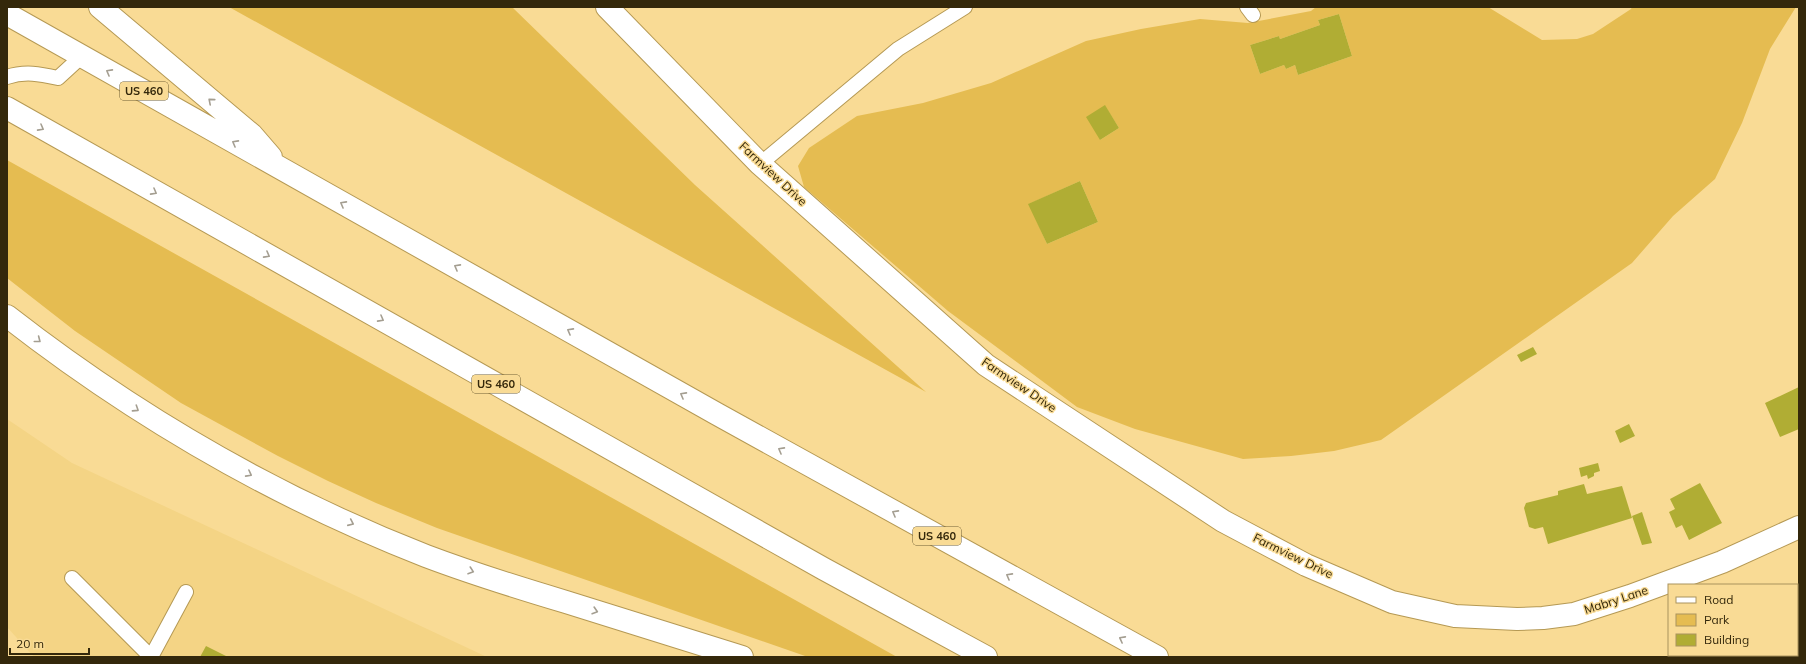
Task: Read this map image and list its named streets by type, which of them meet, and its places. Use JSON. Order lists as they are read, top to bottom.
{
  "streets": {
    "main road": ["US 460", "Farmview Drive", "Mabry Lane"]
  },
  "crossings": [
    ["Farmview Drive", "Mabry Lane"]
  ],
  "legend": ["Road", "Park", "Building"],
  "scale_bar": "20 m"
}
